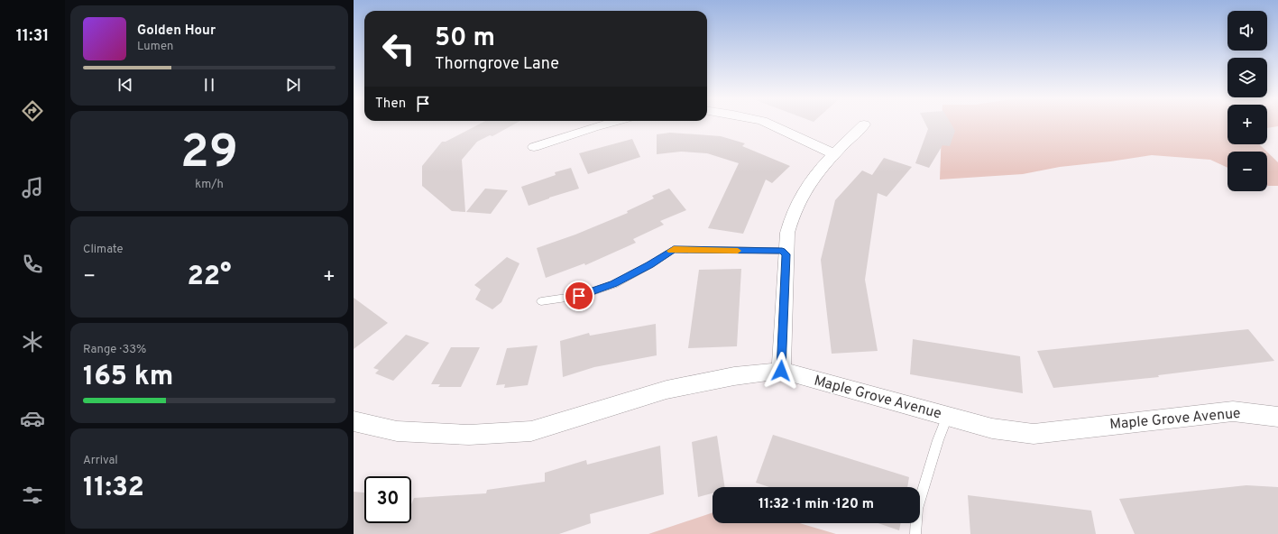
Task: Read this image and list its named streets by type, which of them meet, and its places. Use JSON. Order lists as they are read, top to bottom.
{
  "streets": {
    "street": ["Maple Grove Avenue"]
  },
  "page": {
    "tabs": "11:31",
    "map_buttons": ["+", "−"],
    "turn": ["50 m", "Thorngrove Lane"],
    "song": ["Golden Hour", "Lumen"],
    "then": "Then",
    "tile": [
      ["29", "km/h"],
      "Climate",
      ["Range · 33%", "165 km"],
      ["Arrival", "11:32"]
    ],
    "heat": ["−", "22°", "+"],
    "limit": "30",
    "trip": "11:32 · 1 min · 120 m"
  }
}
